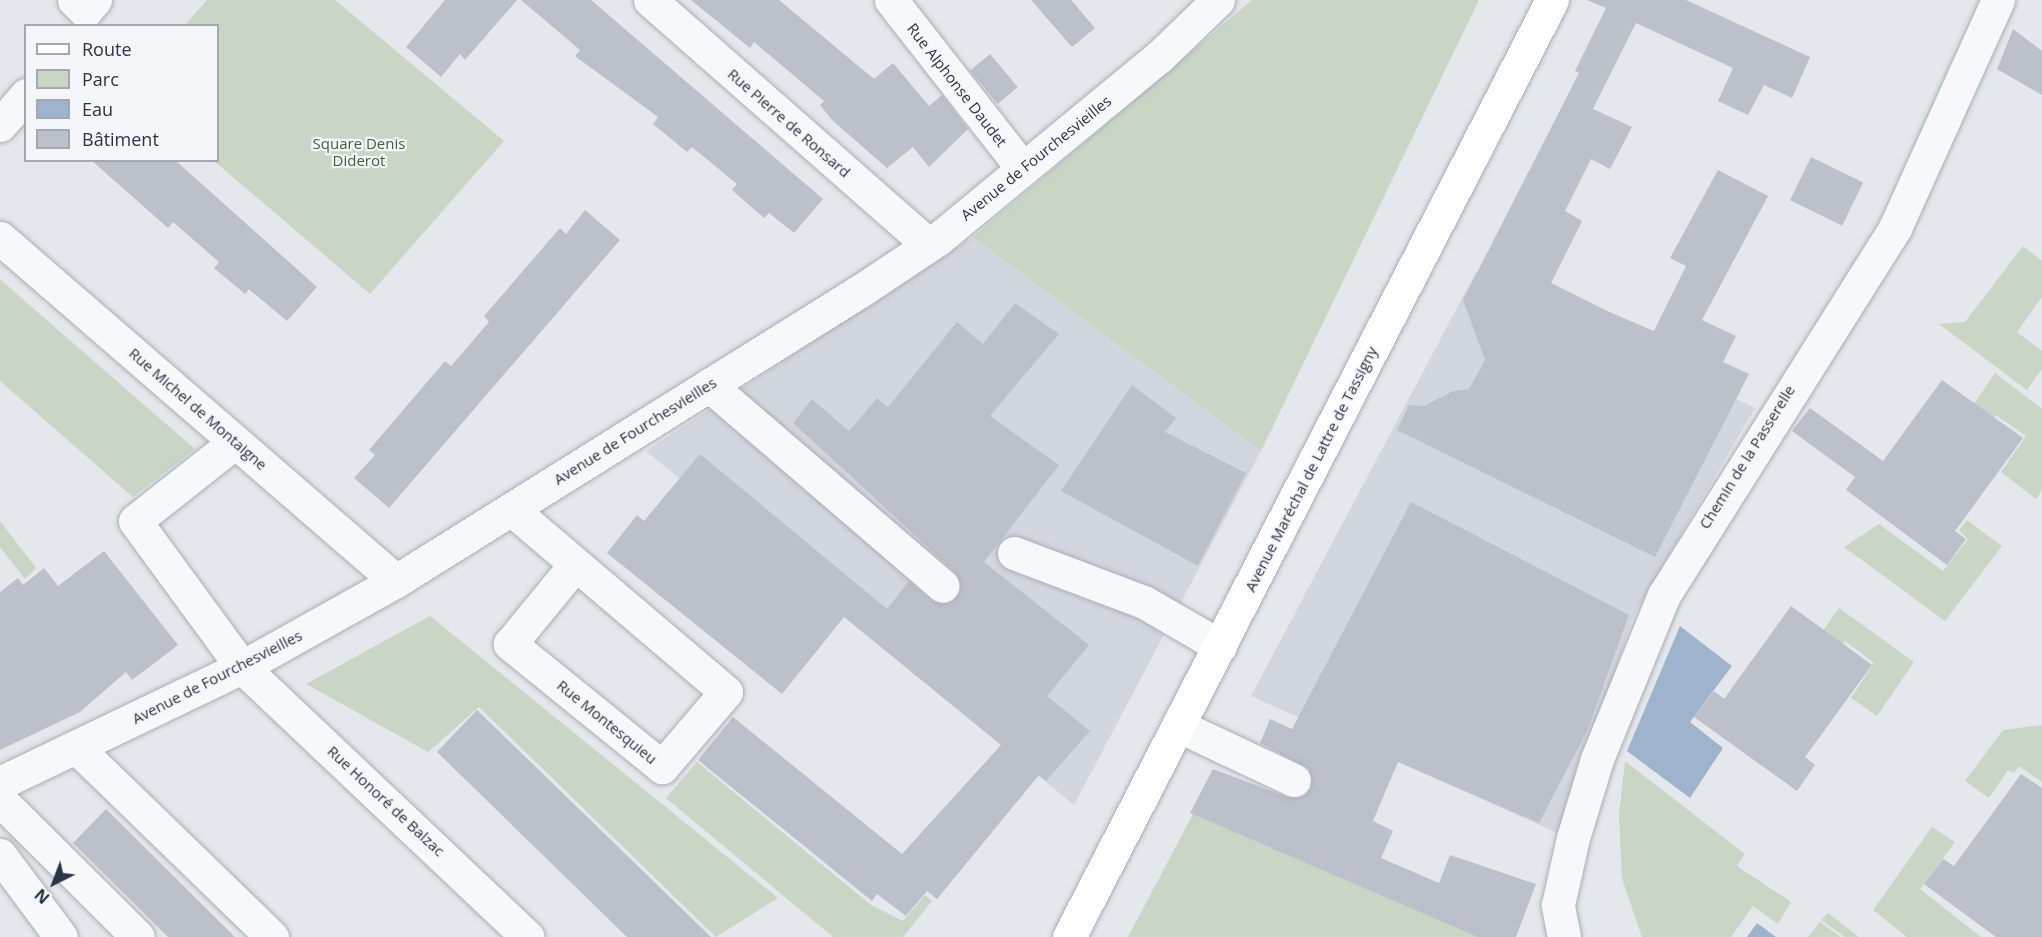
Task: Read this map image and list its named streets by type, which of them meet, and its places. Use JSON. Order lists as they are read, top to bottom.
{
  "streets": {
    "main road": ["Avenue Maréchal de Lattre de Tassigny"],
    "street": [
      "Rue Alphonse Daudet",
      "Rue Pierre de Ronsard",
      "Avenue de Fourchesvieilles",
      "Rue Michel de Montaigne",
      "Chemin de la Passerelle",
      "Rue Montesquieu",
      "Rue Honoré de Balzac"
    ]
  },
  "crossings": [
    ["Rue Alphonse Daudet", "Avenue de Fourchesvieilles"],
    ["Rue Pierre de Ronsard", "Avenue de Fourchesvieilles"],
    ["Avenue de Fourchesvieilles", "Rue Michel de Montaigne"],
    ["Avenue de Fourchesvieilles", "Rue Montesquieu"],
    ["Avenue de Fourchesvieilles", "Rue Honoré de Balzac"],
    ["Rue Michel de Montaigne", "Rue Honoré de Balzac"]
  ],
  "parks": ["Square Denis Diderot"],
  "legend": [
    "Route",
    "Parc",
    "Eau",
    "Bâtiment"
  ],
  "north": "bottom left"
}
